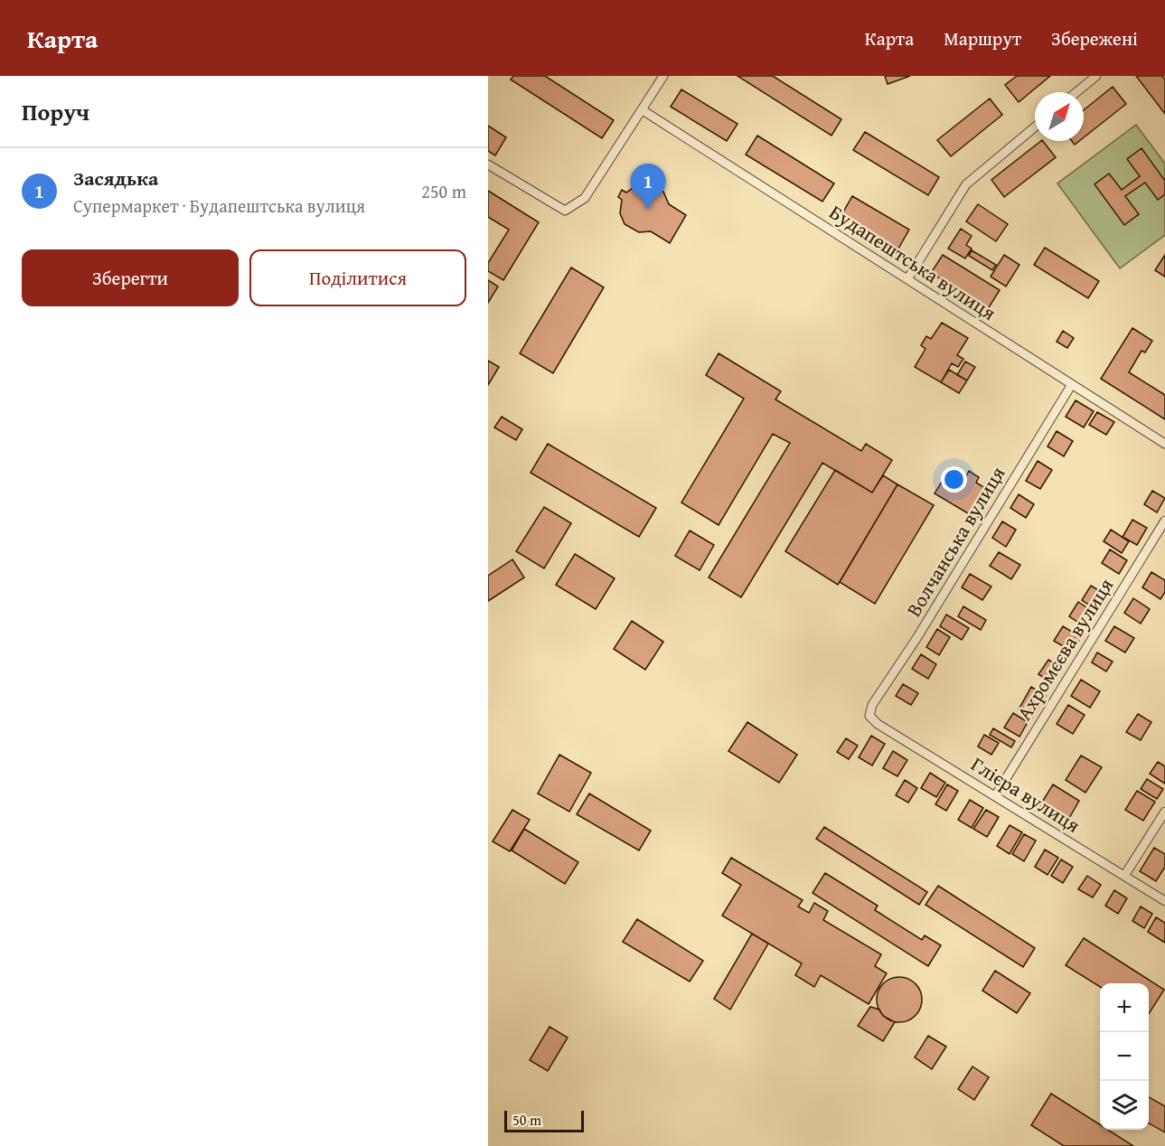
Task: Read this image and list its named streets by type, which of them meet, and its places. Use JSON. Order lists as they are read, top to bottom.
{
  "streets": {
    "street": [
      "Будапештська вулиця",
      "Волчанська вулиця",
      "Ахромєєва вулиця",
      "Глієра вулиця"
    ]
  },
  "crossings": [
    ["Будапештська вулиця", "Волчанська вулиця"],
    ["Волчанська вулиця", "Глієра вулиця"],
    ["Ахромєєва вулиця", "Глієра вулиця"]
  ],
  "scale_bar": "50 m",
  "north": "top right",
  "page": {
    "header": "Карта",
    "nav": ["Карта", "Маршрут", "Збережені"],
    "heading": "Поруч",
    "list": [
      {
        "mark": "1",
        "name": "Засядька",
        "note": "Супермаркет · Будапештська вулиця",
        "value": "250 m"
      }
    ],
    "pins": "1",
    "buttons": ["Зберегти", "Поділитися"],
    "map_buttons": ["+", "−"],
    "scale": "50 m"
  }
}
